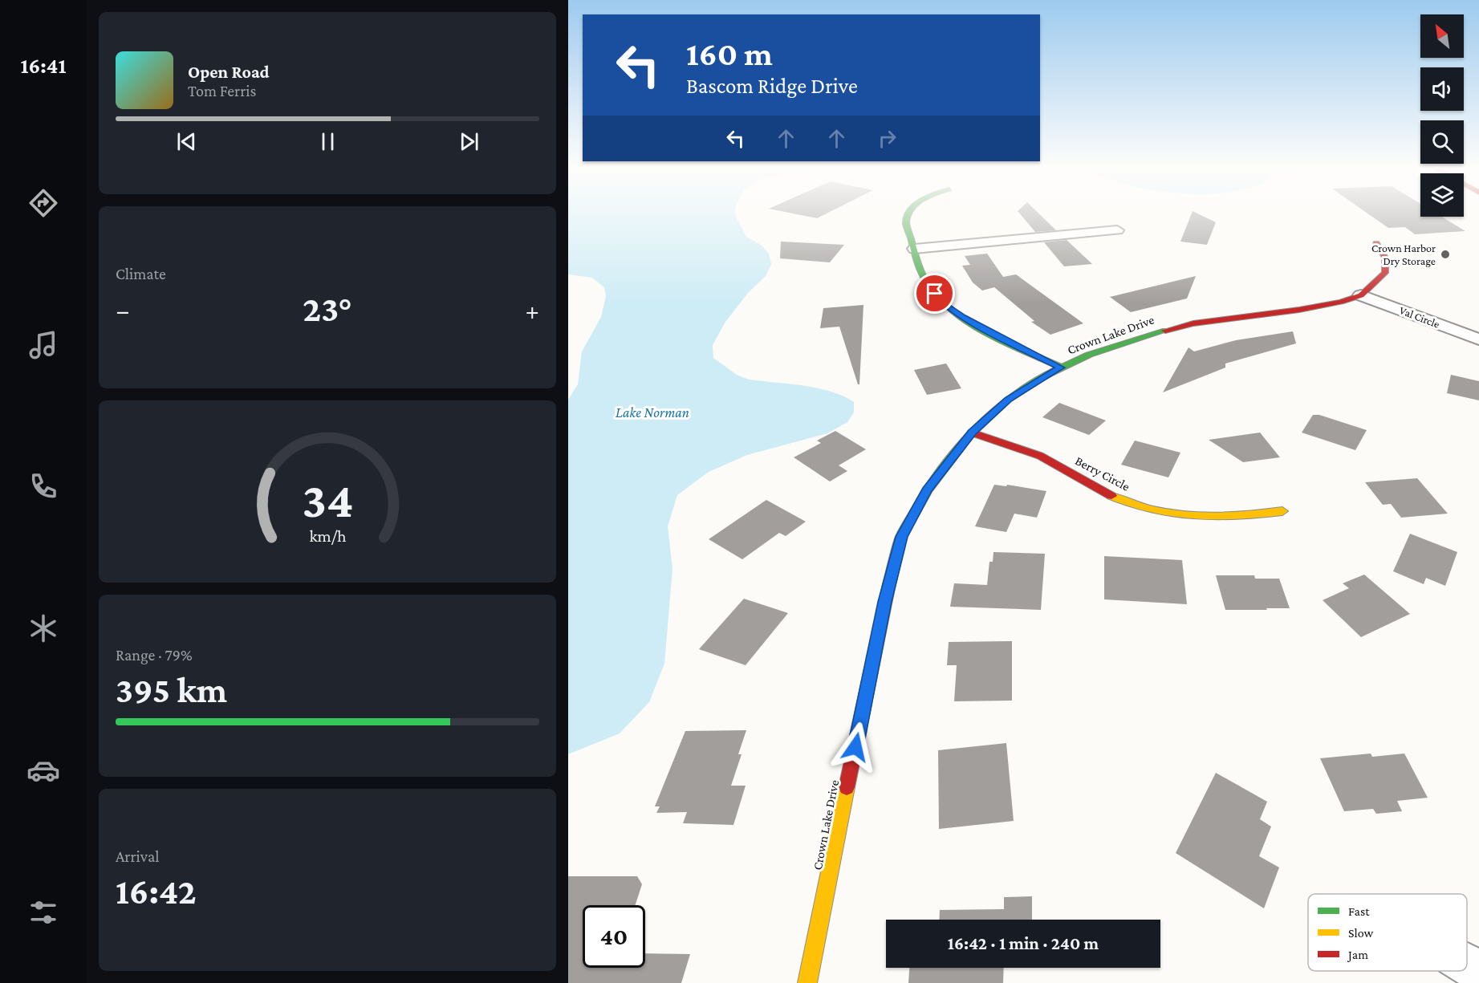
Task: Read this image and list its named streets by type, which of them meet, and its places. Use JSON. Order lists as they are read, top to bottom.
{
  "streets": {
    "main road": ["Crown Lake Drive", "Berry Circle"],
    "street": ["Val Circle"]
  },
  "crossings": [
    ["Val Circle", "Crown Lake Drive"],
    ["Crown Lake Drive", "Berry Circle"]
  ],
  "water": ["Lake Norman"],
  "places": ["Crown Harbor Dry Storage"],
  "legend": ["Fast", "Slow", "Jam"],
  "north": "top left",
  "page": {
    "tabs": "16:41",
    "turn": ["160 m", "Bascom Ridge Drive"],
    "song": ["Open Road", "Tom Ferris"],
    "tile": [
      "Climate",
      ["Range · 79%", "395 km"],
      ["Arrival", "16:42"]
    ],
    "heat": ["−", "23°", "+"],
    "limit": "40",
    "trip": "16:42 · 1 min · 240 m",
    "gauge": ["34", "km/h"]
  }
}
